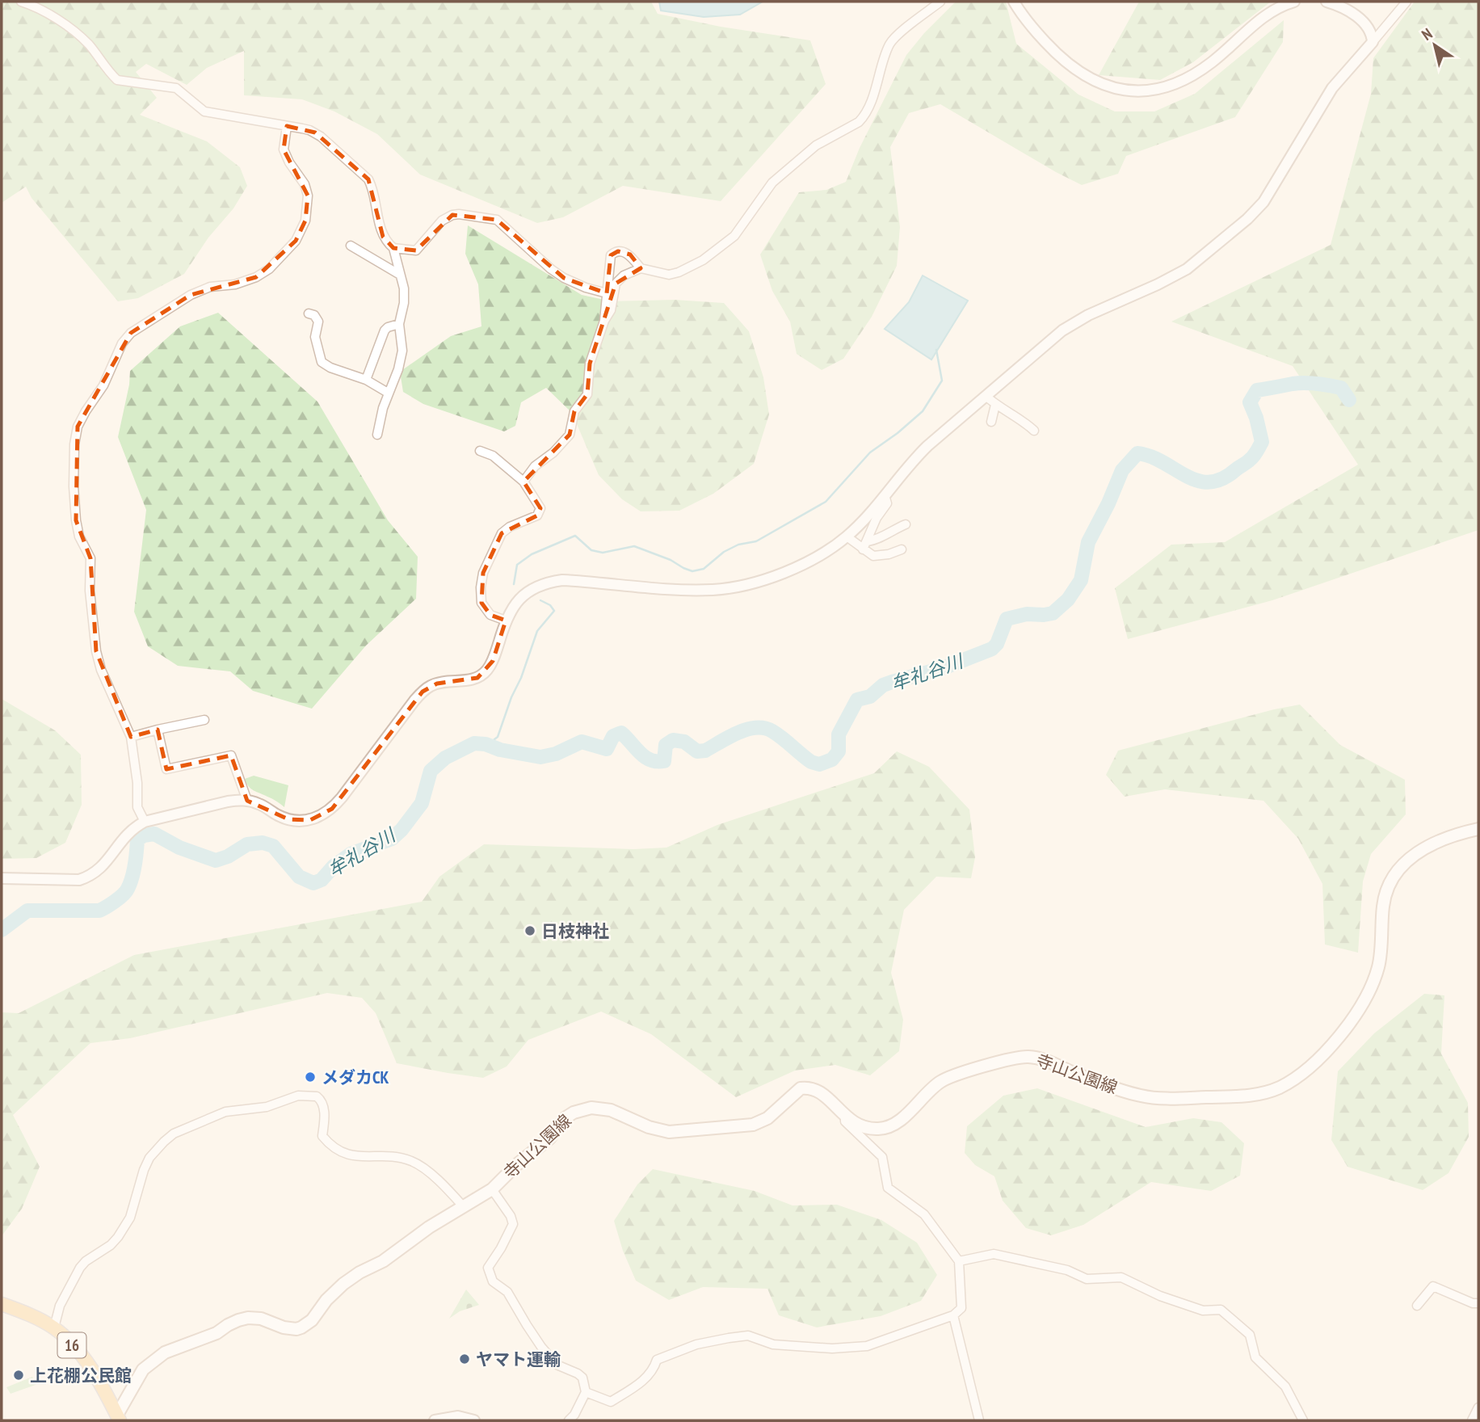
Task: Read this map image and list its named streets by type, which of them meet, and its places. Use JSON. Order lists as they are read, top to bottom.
{
  "streets": {
    "main road": ["寺山公園線", "16"]
  },
  "crossings": [
    ["寺山公園線", "16"]
  ],
  "water": ["牟礼谷川"],
  "places": [
    "日枝神社",
    "メダカCK",
    "ヤマト運輸",
    "上花棚公民館"
  ],
  "north": "top left"
}
